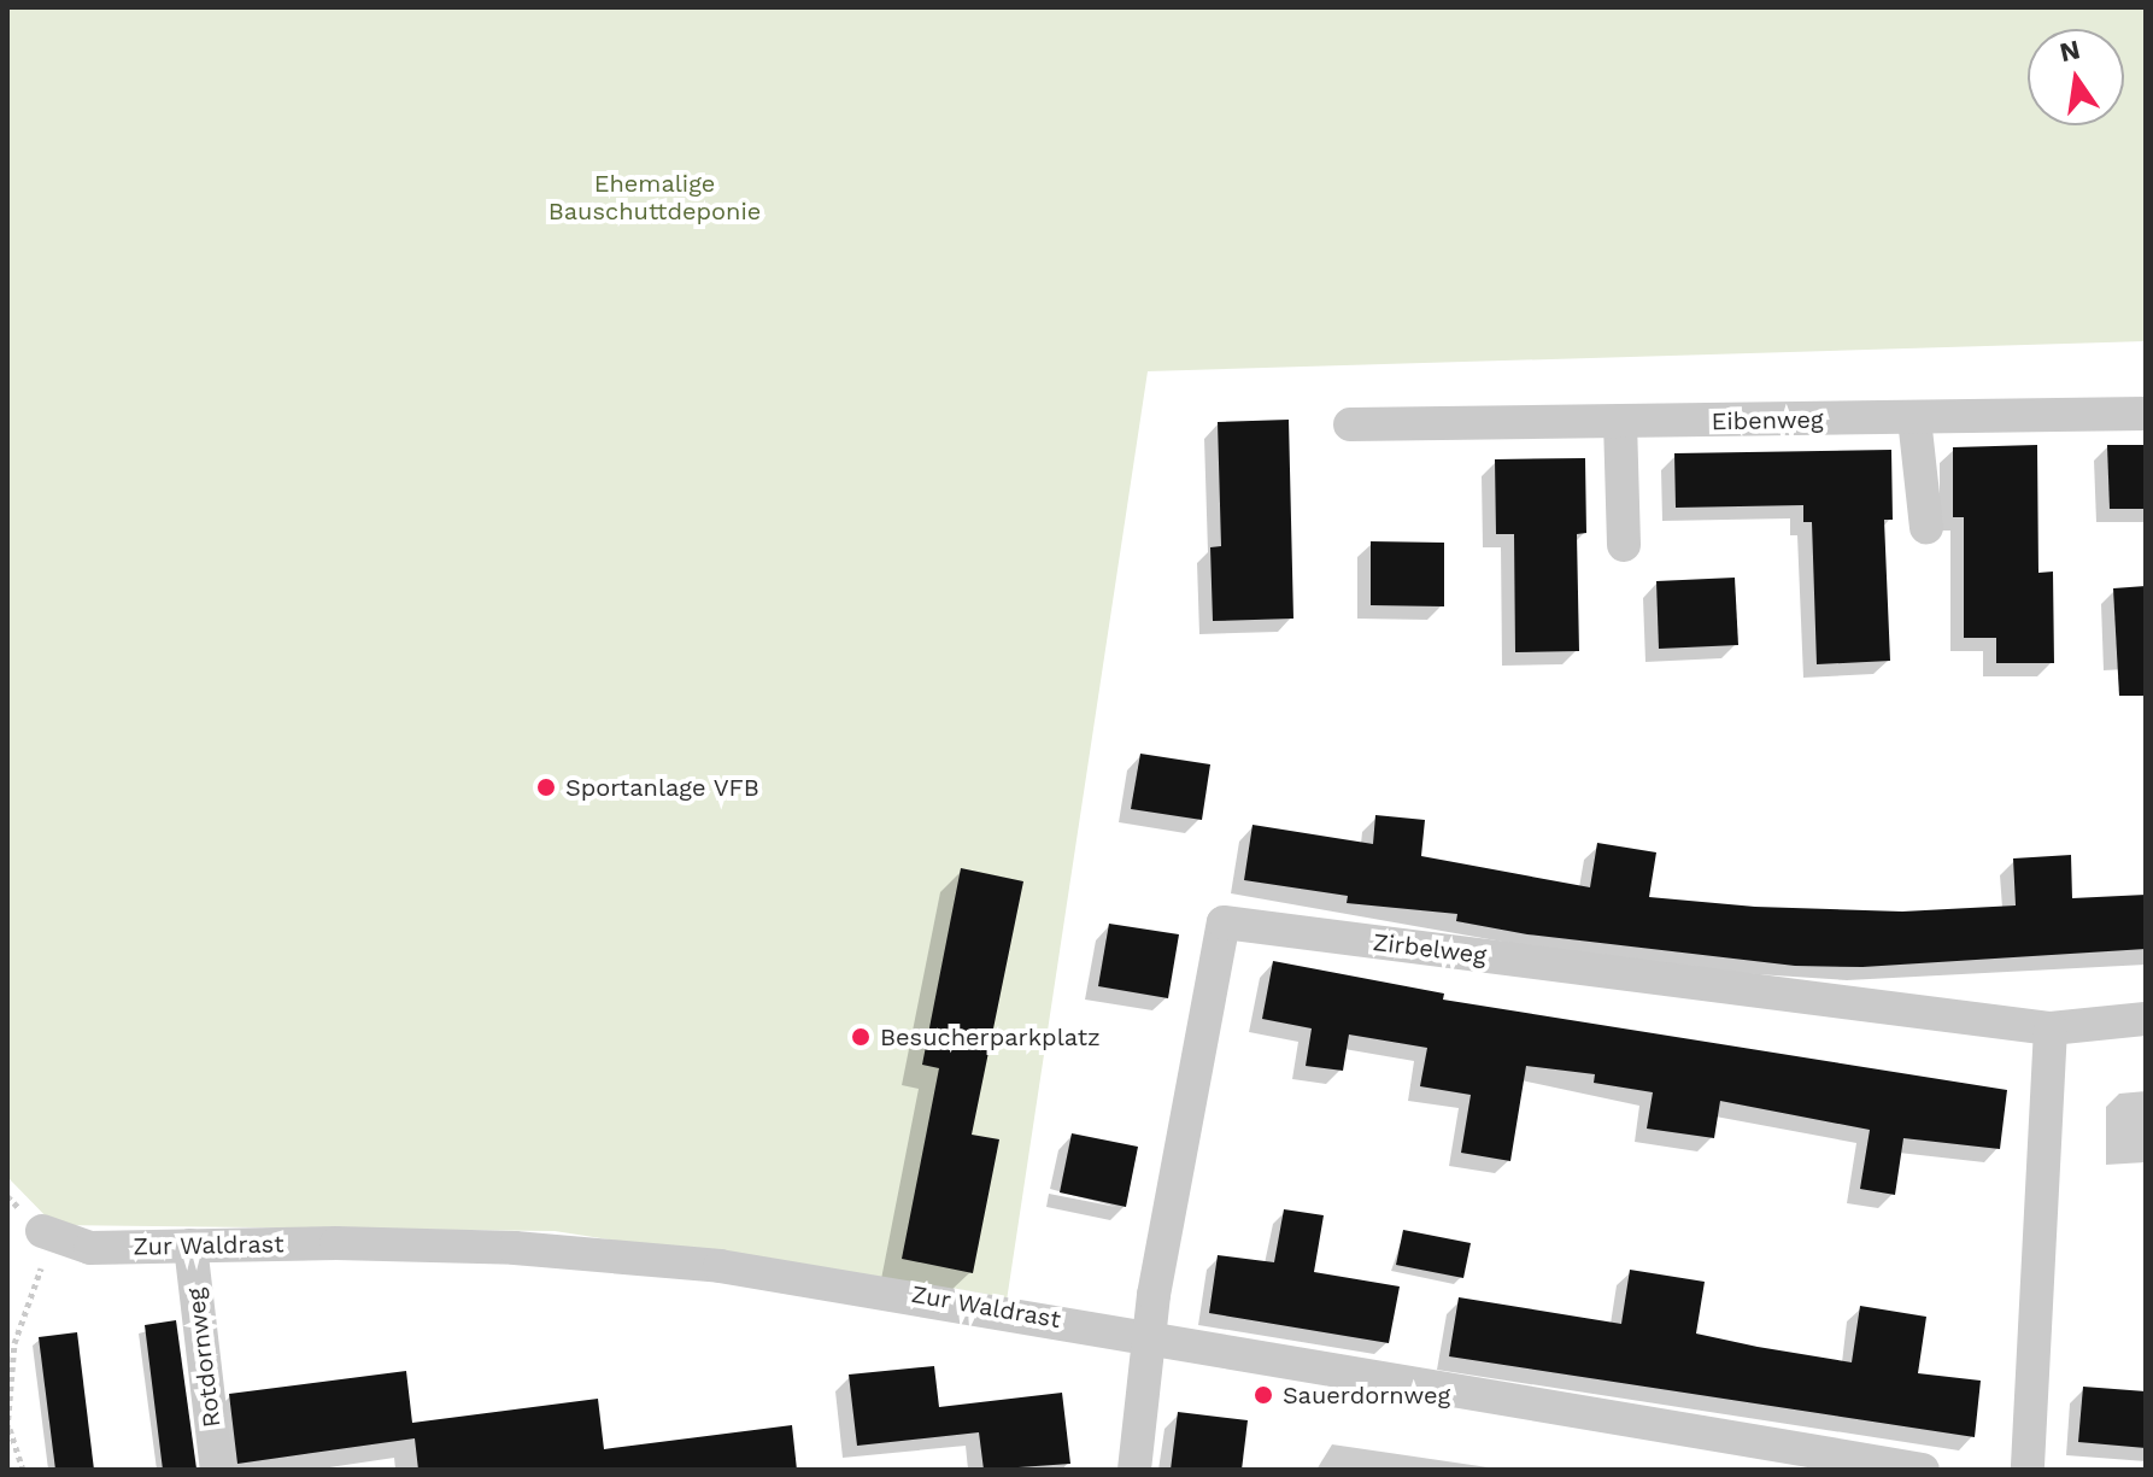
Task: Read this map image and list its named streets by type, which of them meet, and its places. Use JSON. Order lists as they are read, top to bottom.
{
  "streets": {
    "street": [
      "Eibenweg",
      "Zirbelweg",
      "Zur Waldrast",
      "Rotdornweg"
    ]
  },
  "crossings": [
    ["Zirbelweg", "Zur Waldrast"],
    ["Zur Waldrast", "Rotdornweg"]
  ],
  "parks": ["Ehemalige Bauschuttdeponie"],
  "places": ["Sportanlage VFB", "Besucherparkplatz", "Sauerdornweg"],
  "north": "top"
}
